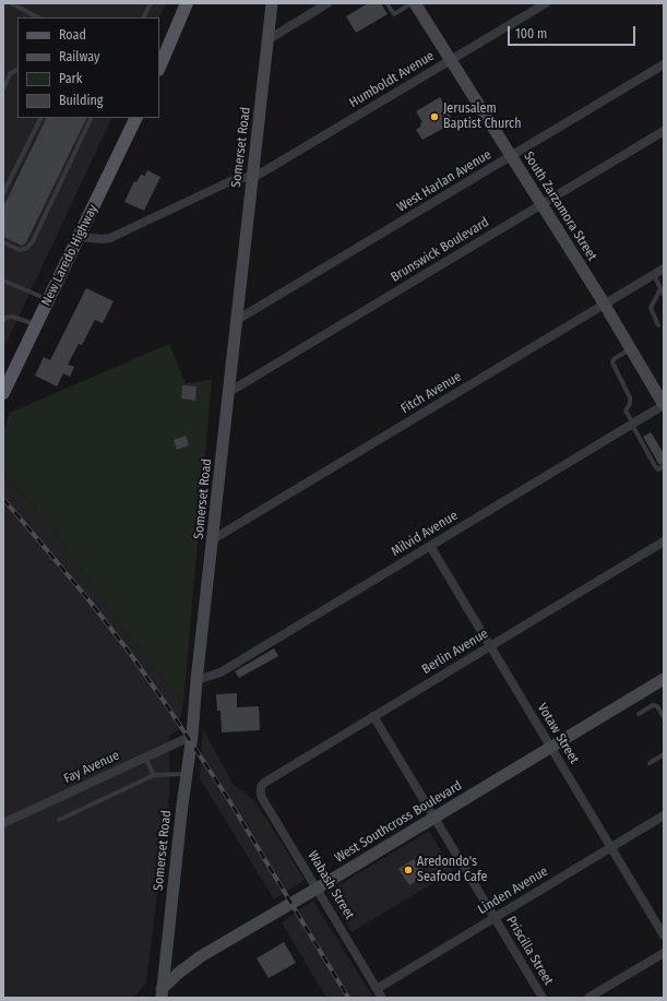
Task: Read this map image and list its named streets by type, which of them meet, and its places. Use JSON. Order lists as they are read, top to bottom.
{
  "streets": {
    "main road": [
      "Somerset Road",
      "South Zarzamora Street",
      "New Laredo Highway",
      "West Southcross Boulevard"
    ],
    "street": [
      "Humboldt Avenue",
      "West Harlan Avenue",
      "Brunswick Boulevard",
      "Fitch Avenue",
      "Milvid Avenue",
      "Berlin Avenue",
      "Votaw Street",
      "Fay Avenue",
      "Wabash Street",
      "Linden Avenue",
      "Priscilla Street"
    ]
  },
  "crossings": [
    ["Humboldt Avenue", "Somerset Road"],
    ["Humboldt Avenue", "South Zarzamora Street"],
    ["Humboldt Avenue", "New Laredo Highway"],
    ["Somerset Road", "West Harlan Avenue"],
    ["Somerset Road", "Brunswick Boulevard"],
    ["Somerset Road", "Fitch Avenue"],
    ["Somerset Road", "Milvid Avenue"],
    ["Somerset Road", "Fay Avenue"],
    ["Somerset Road", "West Southcross Boulevard"],
    ["West Harlan Avenue", "South Zarzamora Street"],
    ["South Zarzamora Street", "Brunswick Boulevard"],
    ["South Zarzamora Street", "Fitch Avenue"],
    ["South Zarzamora Street", "Milvid Avenue"],
    ["Milvid Avenue", "Votaw Street"],
    ["Berlin Avenue", "Votaw Street"],
    ["Berlin Avenue", "Wabash Street"],
    ["Berlin Avenue", "Priscilla Street"],
    ["Votaw Street", "West Southcross Boulevard"],
    ["Votaw Street", "Linden Avenue"],
    ["West Southcross Boulevard", "Wabash Street"],
    ["West Southcross Boulevard", "Priscilla Street"],
    ["Wabash Street", "Linden Avenue"],
    ["Linden Avenue", "Priscilla Street"]
  ],
  "places": ["Jerusalem Baptist Church", "Aredondo's Seafood Cafe"],
  "legend": [
    "Road",
    "Railway",
    "Park",
    "Building"
  ],
  "scale_bar": "100 m"
}
